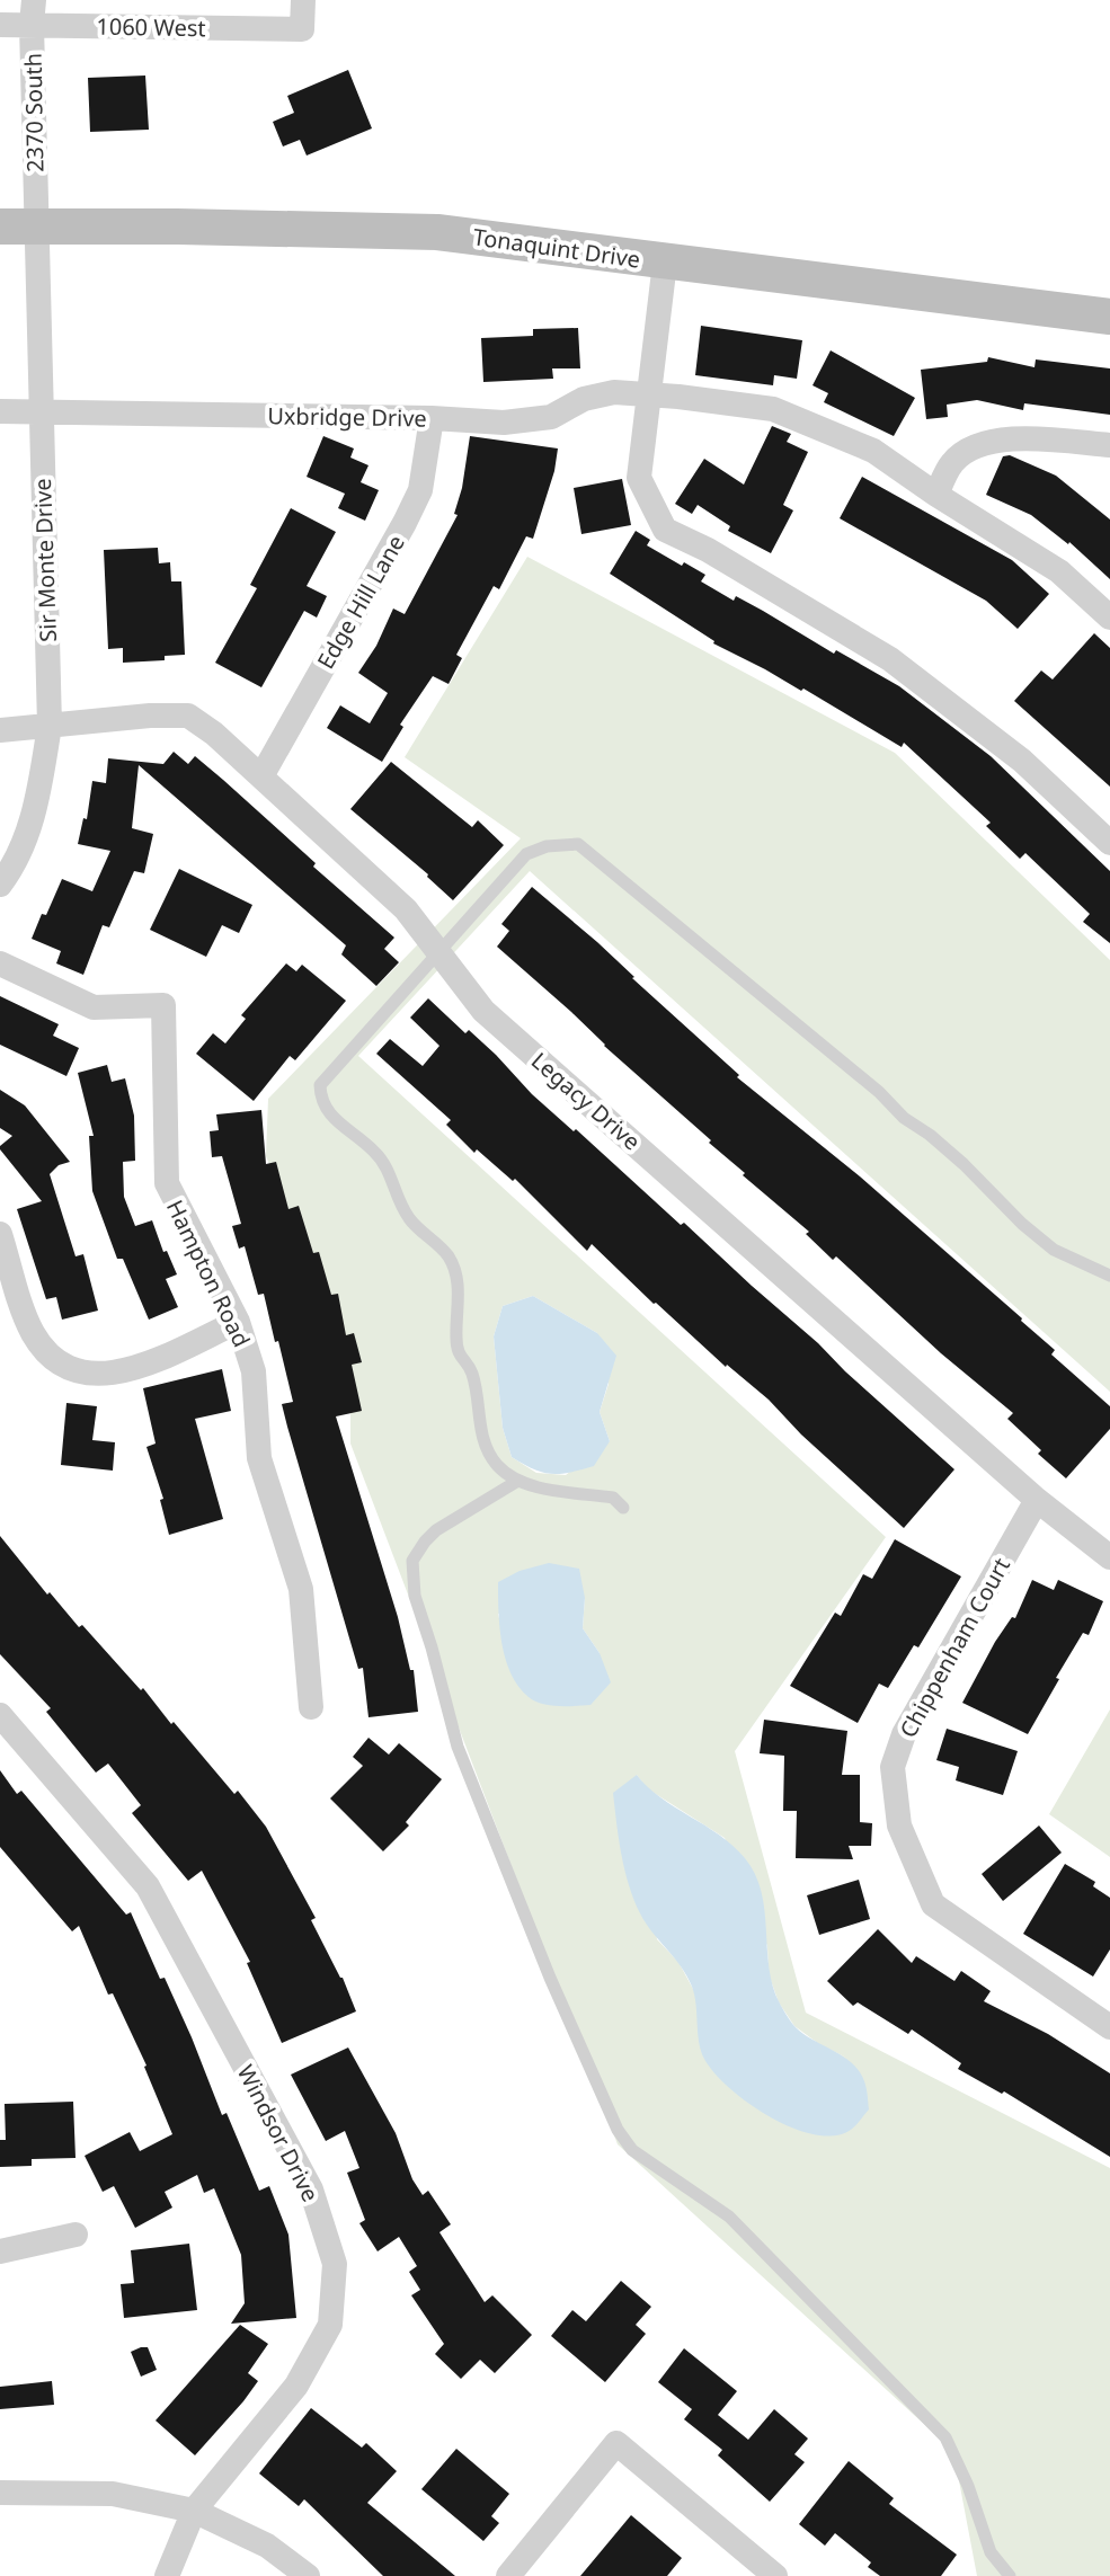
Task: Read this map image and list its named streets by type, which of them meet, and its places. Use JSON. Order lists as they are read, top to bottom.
{
  "streets": {
    "street": [
      "1060 West",
      "2370 South",
      "Tonaquint Drive",
      "Uxbridge Drive",
      "Sir Monte Drive",
      "Edge Hill Lane",
      "Legacy Drive",
      "Hampton Road",
      "Chippenham Court",
      "Windsor Drive"
    ]
  },
  "crossings": [
    ["1060 West", "2370 South"],
    ["2370 South", "Tonaquint Drive"],
    ["2370 South", "Sir Monte Drive"],
    ["Tonaquint Drive", "Sir Monte Drive"],
    ["Uxbridge Drive", "Sir Monte Drive"],
    ["Uxbridge Drive", "Edge Hill Lane"],
    ["Sir Monte Drive", "Legacy Drive"],
    ["Edge Hill Lane", "Legacy Drive"],
    ["Legacy Drive", "Chippenham Court"]
  ]
}
